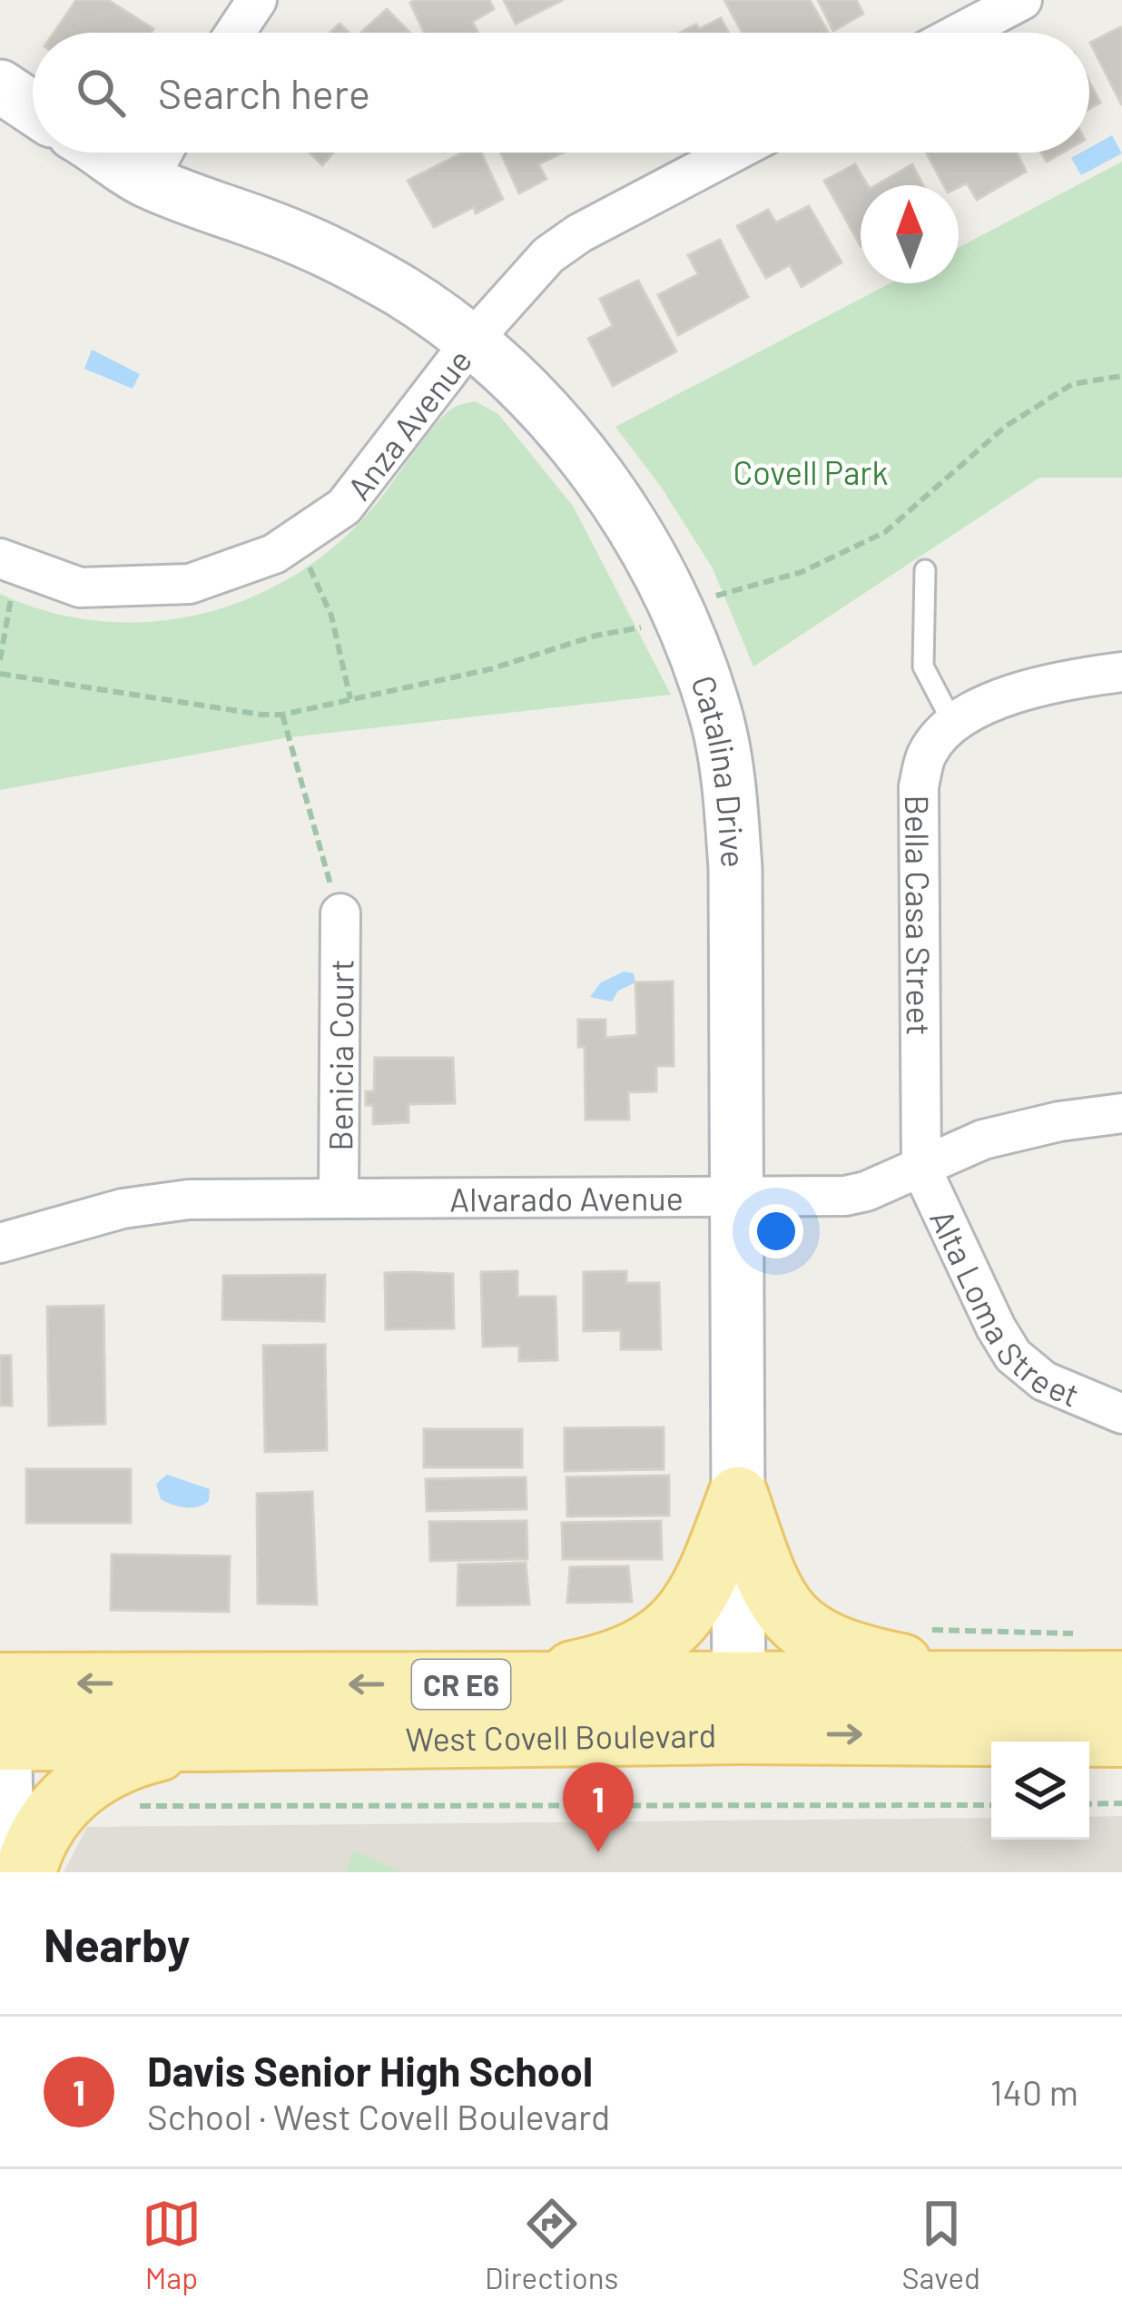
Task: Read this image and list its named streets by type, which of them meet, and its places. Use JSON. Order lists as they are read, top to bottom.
{
  "streets": {
    "main road": ["CR E6", "West Covell Boulevard"],
    "street": [
      "Anza Avenue",
      "Catalina Drive",
      "Bella Casa Street",
      "Benicia Court",
      "Alvarado Avenue",
      "Alta Loma Street"
    ]
  },
  "crossings": [
    ["Anza Avenue", "Catalina Drive"],
    ["Catalina Drive", "Alvarado Avenue"],
    ["Catalina Drive", "West Covell Boulevard"],
    ["Bella Casa Street", "Alvarado Avenue"],
    ["Bella Casa Street", "Alta Loma Street"],
    ["Benicia Court", "Alvarado Avenue"],
    ["Alvarado Avenue", "Alta Loma Street"]
  ],
  "parks": ["Covell Park"],
  "north": "top",
  "page": {
    "search": "Search here",
    "pins": "1",
    "heading": "Nearby",
    "list": [
      {
        "mark": "1",
        "name": "Davis Senior High School",
        "note": "School · West Covell Boulevard",
        "value": "140 m"
      }
    ],
    "nav": ["Map", "Directions", "Saved"]
  }
}
